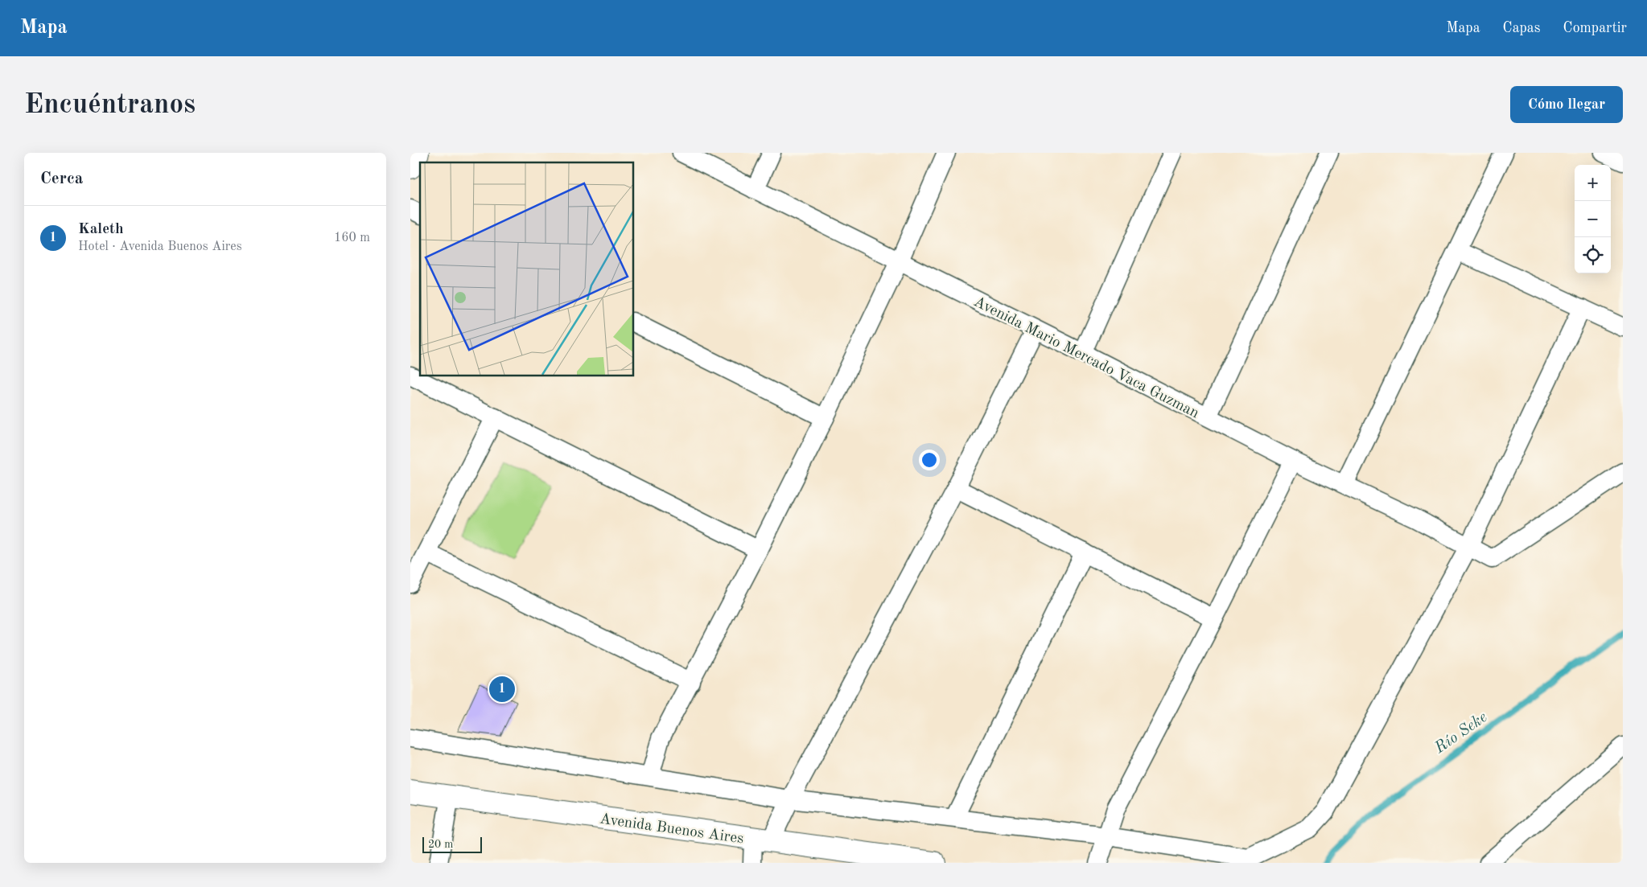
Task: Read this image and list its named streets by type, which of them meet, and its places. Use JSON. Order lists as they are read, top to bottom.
{
  "streets": {
    "main road": ["Avenida Buenos Aires"],
    "street": ["Avenida Mario Mercado Vaca Guzman"]
  },
  "water": ["Río Seke"],
  "scale_bar": "20 m",
  "page": {
    "header": "Mapa",
    "nav": ["Mapa", "Capas", "Compartir"],
    "buttons": "Cómo llegar",
    "title": "Encuéntranos",
    "heading": "Cerca",
    "map_buttons": ["+", "−"],
    "list": [
      {
        "mark": "1",
        "name": "Kaleth",
        "note": "Hotel · Avenida Buenos Aires",
        "value": "160 m"
      }
    ],
    "pins": "1",
    "scale": "20 m"
  }
}
